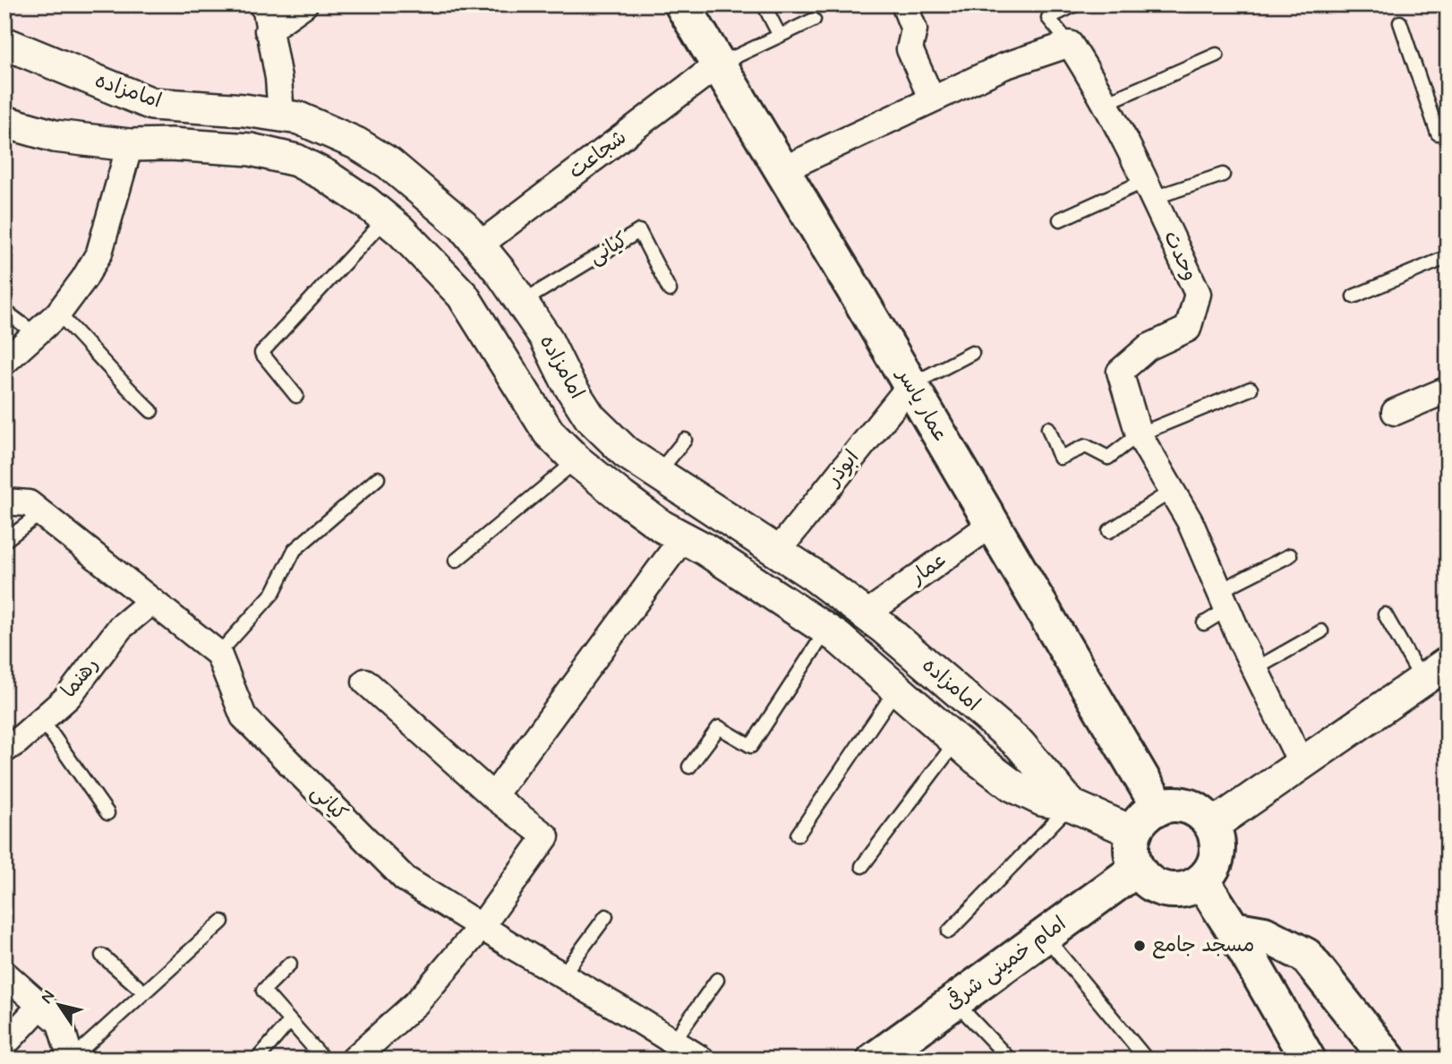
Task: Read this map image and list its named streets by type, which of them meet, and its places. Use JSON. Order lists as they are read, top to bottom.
{
  "streets": {
    "main road": ["عمار یاسر", "امام خمینی شرقی"],
    "street": [
      "امامزاده",
      "شجاعت",
      "کیانی",
      "وحدت",
      "ابوذر",
      "عمار",
      "رهنما"
    ]
  },
  "crossings": [
    ["امامزاده", "شجاعت"],
    ["امامزاده", "کیانی"],
    ["امامزاده", "عمار یاسر"],
    ["امامزاده", "ابوذر"],
    ["امامزاده", "عمار"],
    ["امامزاده", "امام خمینی شرقی"],
    ["شجاعت", "عمار یاسر"],
    ["کیانی", "رهنما"],
    ["عمار یاسر", "ابوذر"],
    ["عمار یاسر", "عمار"],
    ["عمار یاسر", "امام خمینی شرقی"]
  ],
  "places": ["مسجد جامع"],
  "north": "top left"
}
